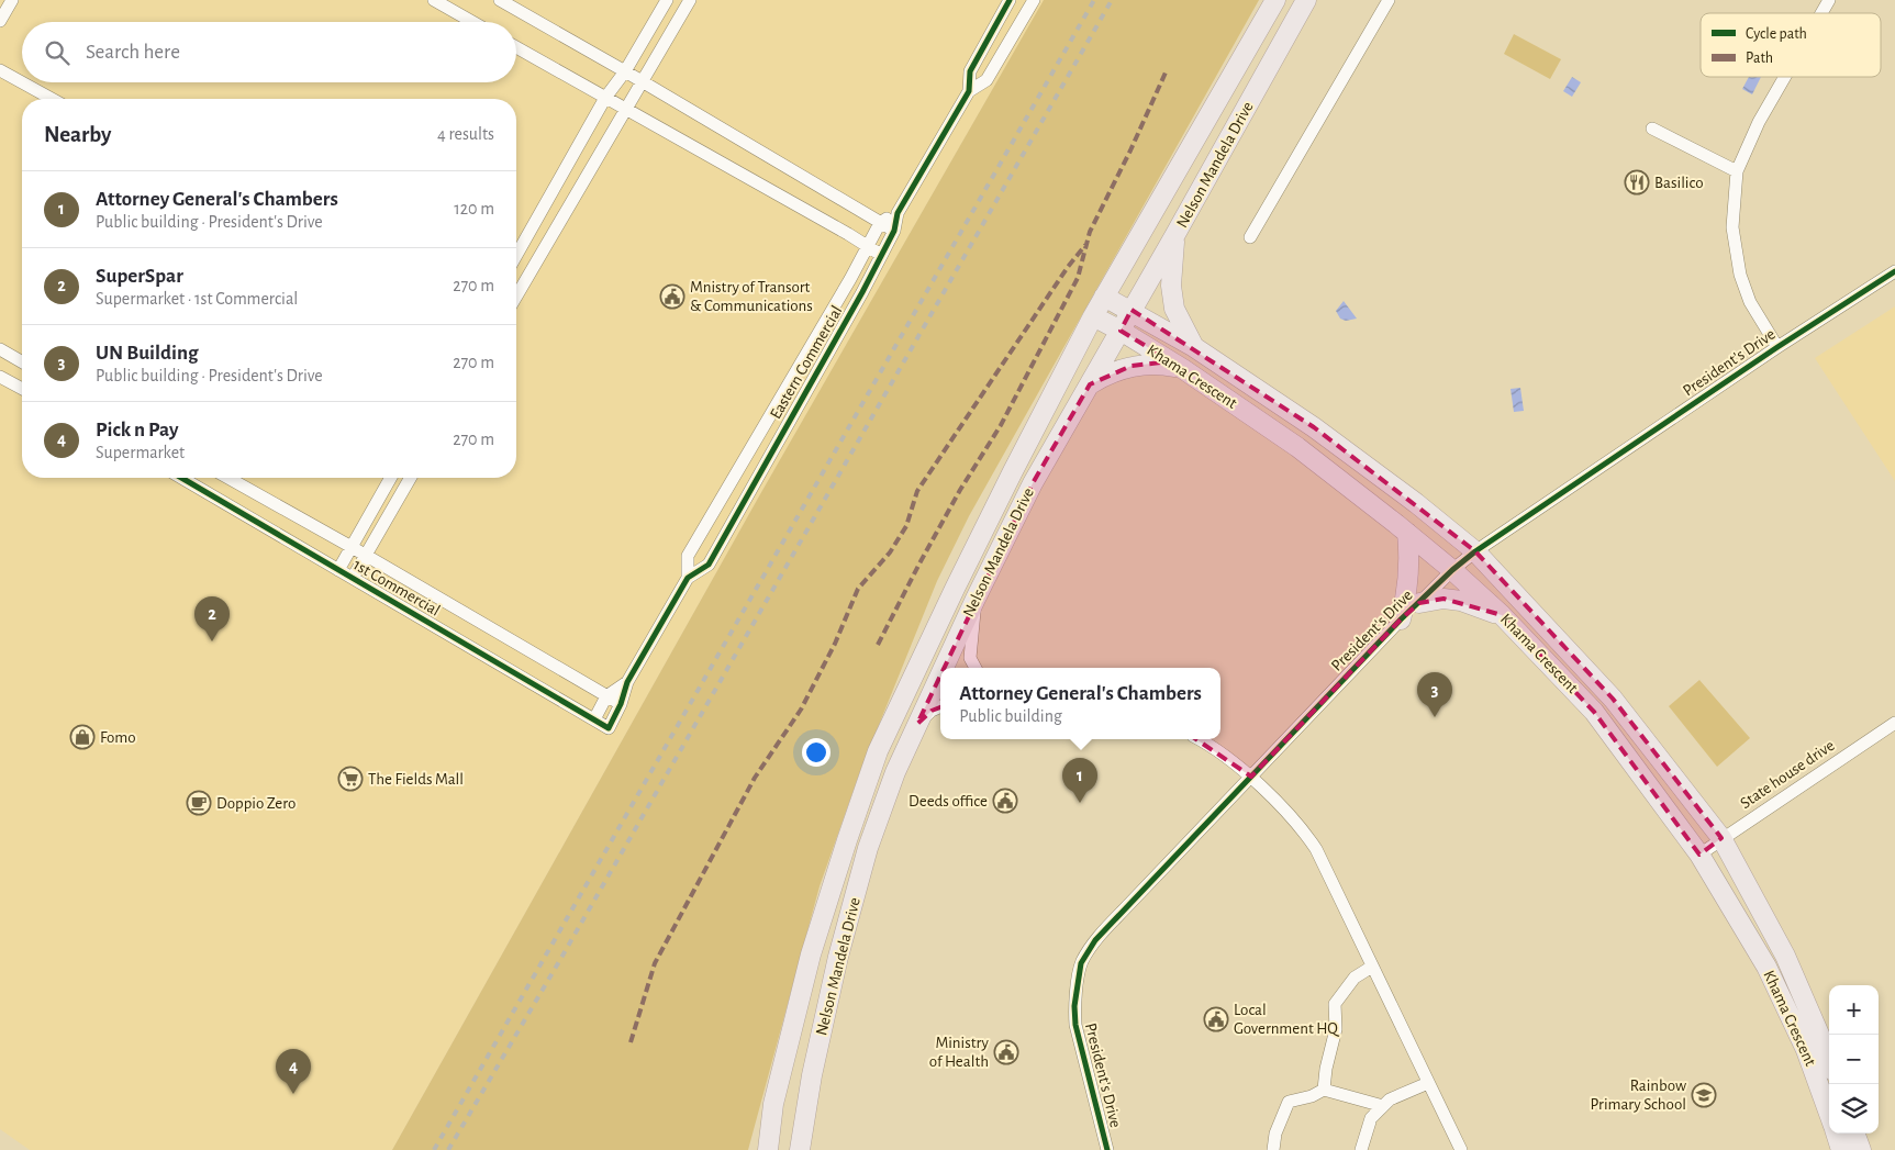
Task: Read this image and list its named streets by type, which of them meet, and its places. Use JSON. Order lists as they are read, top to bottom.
{
  "streets": {
    "main road": ["Nelson Mandela Drive", "Khama Crescent"],
    "street": [
      "Eastern Commercial",
      "President's Drive",
      "1st Commercial",
      "State house drive"
    ]
  },
  "crossings": [
    ["Nelson Mandela Drive", "Khama Crescent"],
    ["Eastern Commercial", "1st Commercial"],
    ["President's Drive", "Khama Crescent"],
    ["Khama Crescent", "State house drive"]
  ],
  "places": {
    "restaurant": ["Basilico"],
    "public building": [
      "Mnistry of Transort & Communications",
      "Deeds office",
      "Local Government HQ",
      "Ministry of Health"
    ],
    "shop": ["Fomo"],
    "supermarket": ["The Fields Mall"],
    "cafe": ["Doppio Zero"],
    "school or university": ["Rainbow Primary School"]
  },
  "legend": ["Cycle path", "Path"],
  "page": {
    "search": "Search here",
    "heading": ["Nearby", "4 results"],
    "list": [
      {
        "mark": "1",
        "name": "Attorney General's Chambers",
        "note": "Public building · President's Drive",
        "value": "120 m"
      },
      {
        "mark": "2",
        "name": "SuperSpar",
        "note": "Supermarket · 1st Commercial",
        "value": "270 m"
      },
      {
        "mark": "3",
        "name": "UN Building",
        "note": "Public building · President's Drive",
        "value": "270 m"
      },
      {
        "mark": "4",
        "name": "Pick n Pay",
        "note": "Supermarket",
        "value": "270 m"
      }
    ],
    "pins": [
      "2",
      "3",
      "1",
      "4"
    ],
    "popup": ["Attorney General's Chambers", "Public building"],
    "map_buttons": ["+", "−"]
  }
}
